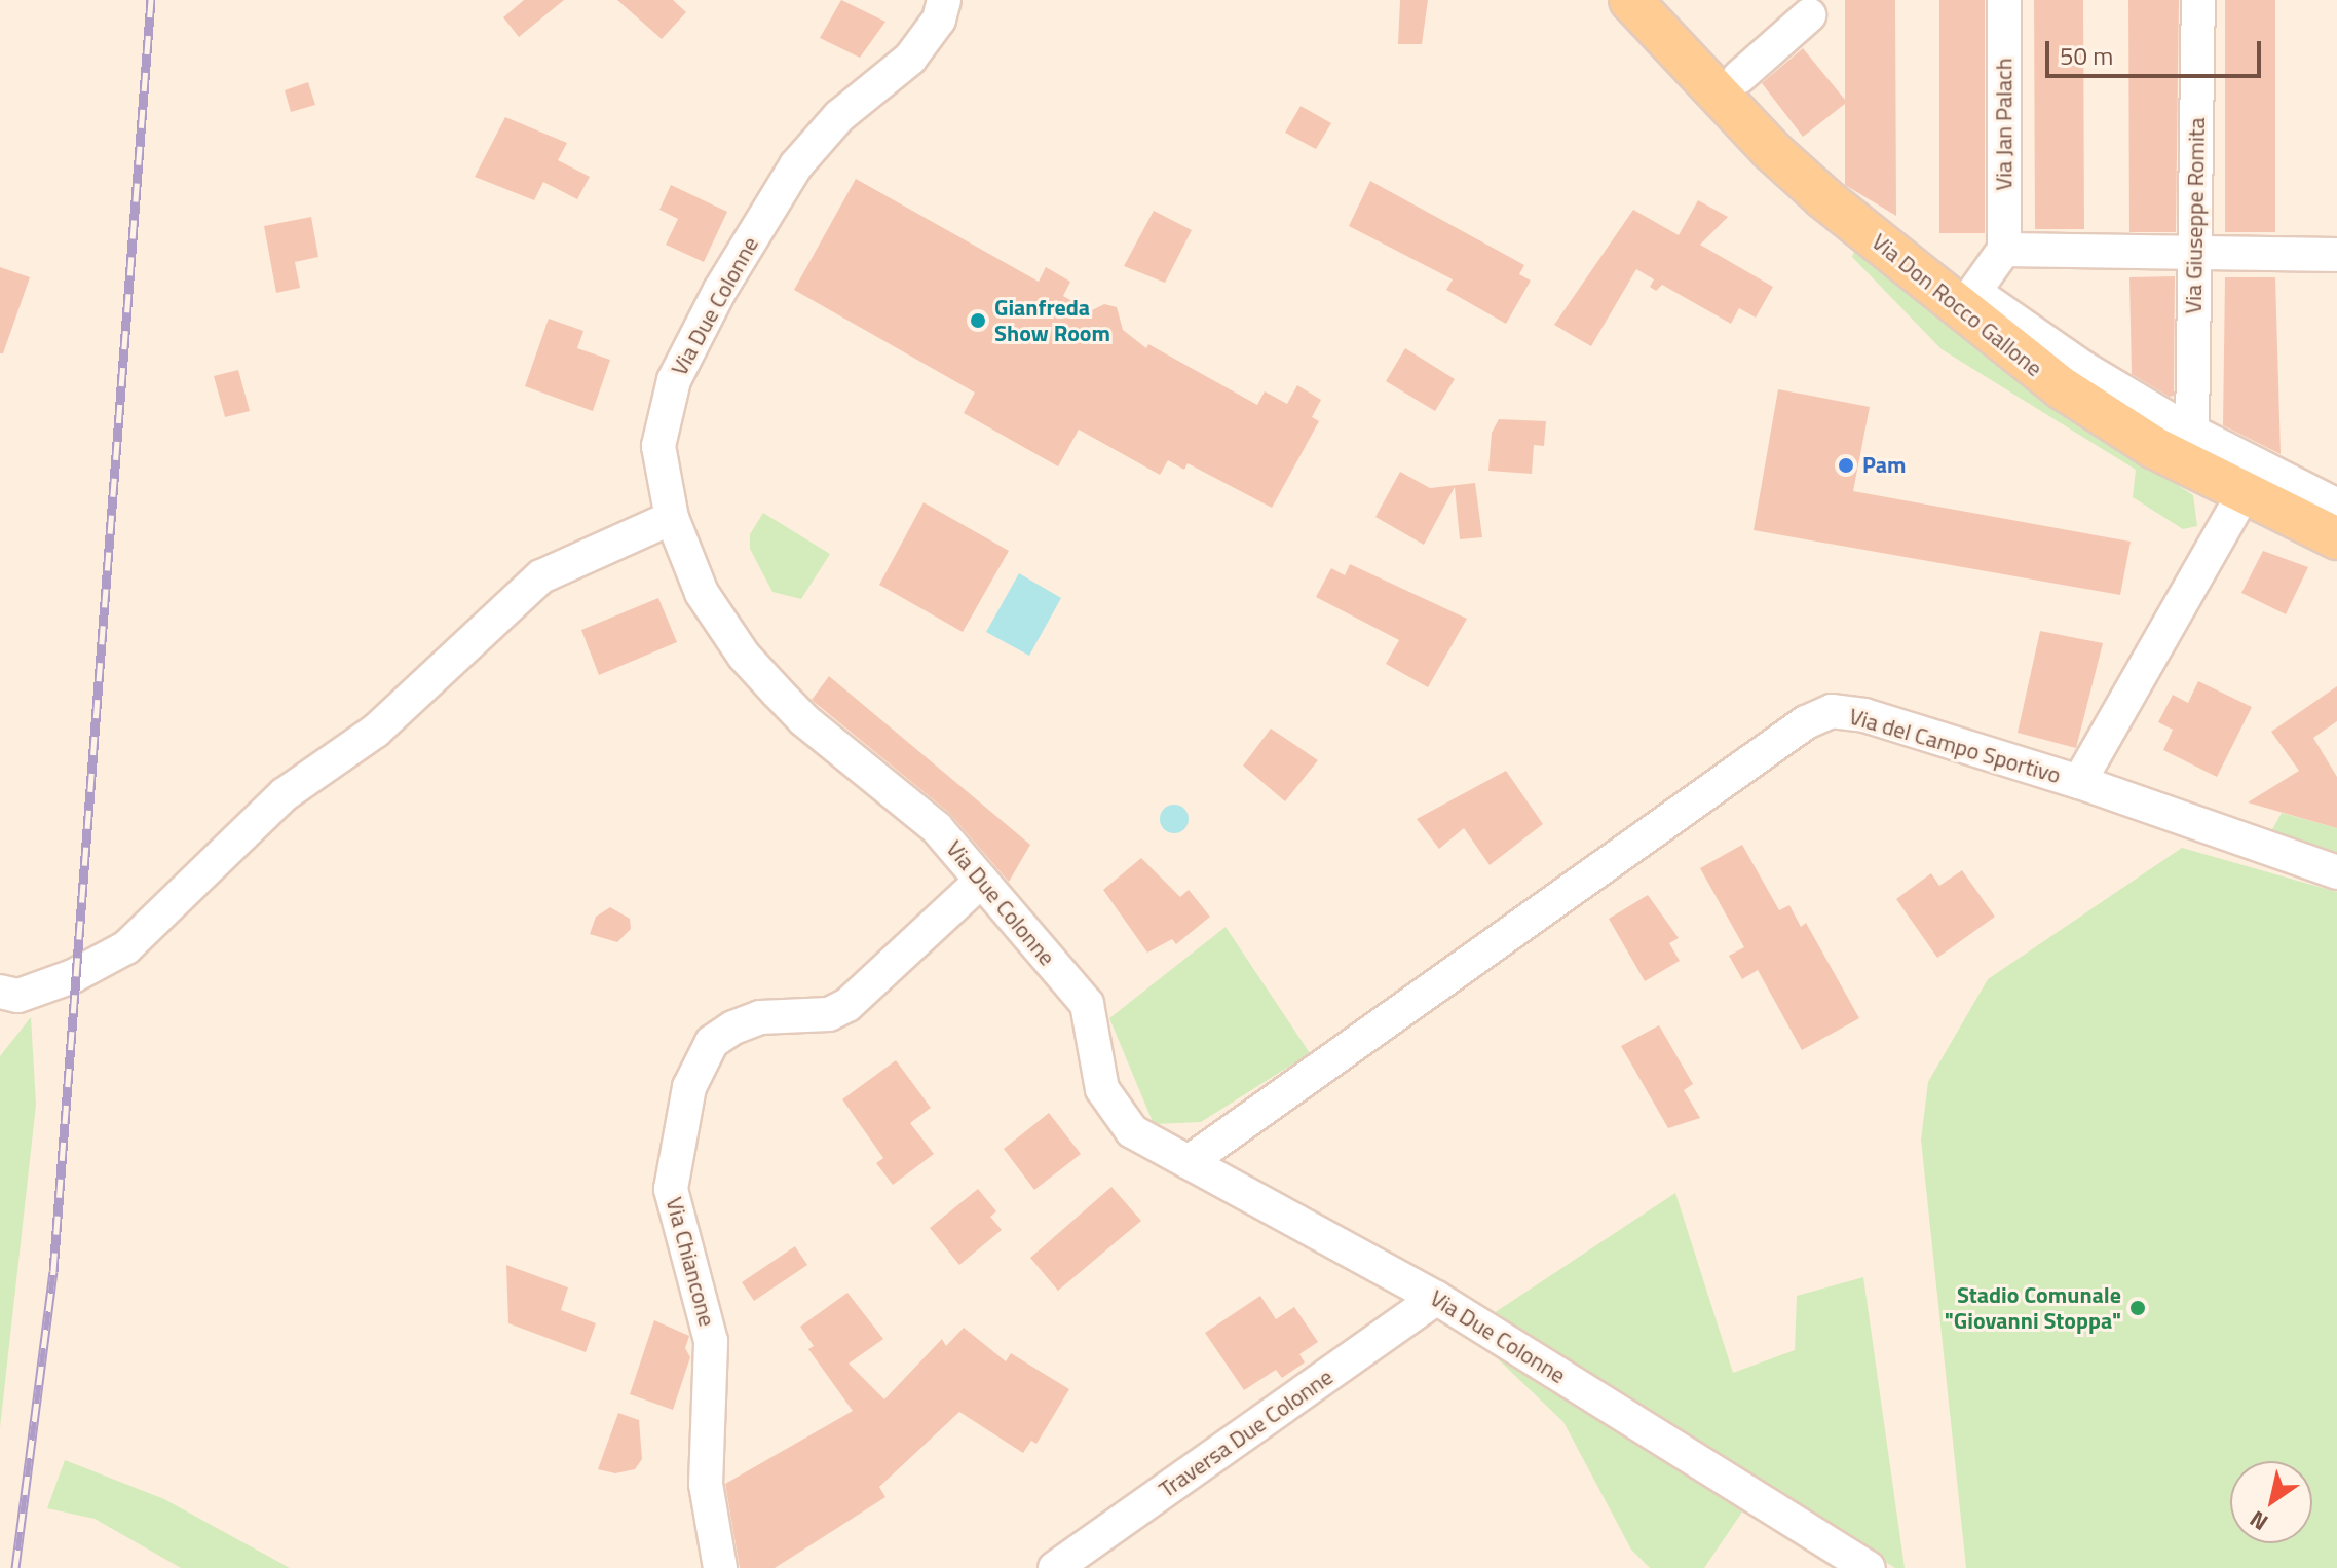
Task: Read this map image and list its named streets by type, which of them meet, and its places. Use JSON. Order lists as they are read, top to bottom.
{
  "streets": {
    "main road": ["Via Don Rocco Gallone"],
    "street": [
      "Via Jan Palach",
      "Via Giuseppe Romita",
      "Via Due Colonne",
      "Via del Campo Sportivo",
      "Via Chiancone",
      "Traversa Due Colonne"
    ]
  },
  "crossings": [
    ["Via Due Colonne", "Via del Campo Sportivo"],
    ["Via Due Colonne", "Via Chiancone"],
    ["Via Due Colonne", "Traversa Due Colonne"]
  ],
  "places": ["Gianfreda Show Room", "Pam", "Stadio Comunale \"Giovanni Stoppa\""],
  "scale_bar": "50 m",
  "north": "bottom left"
}
